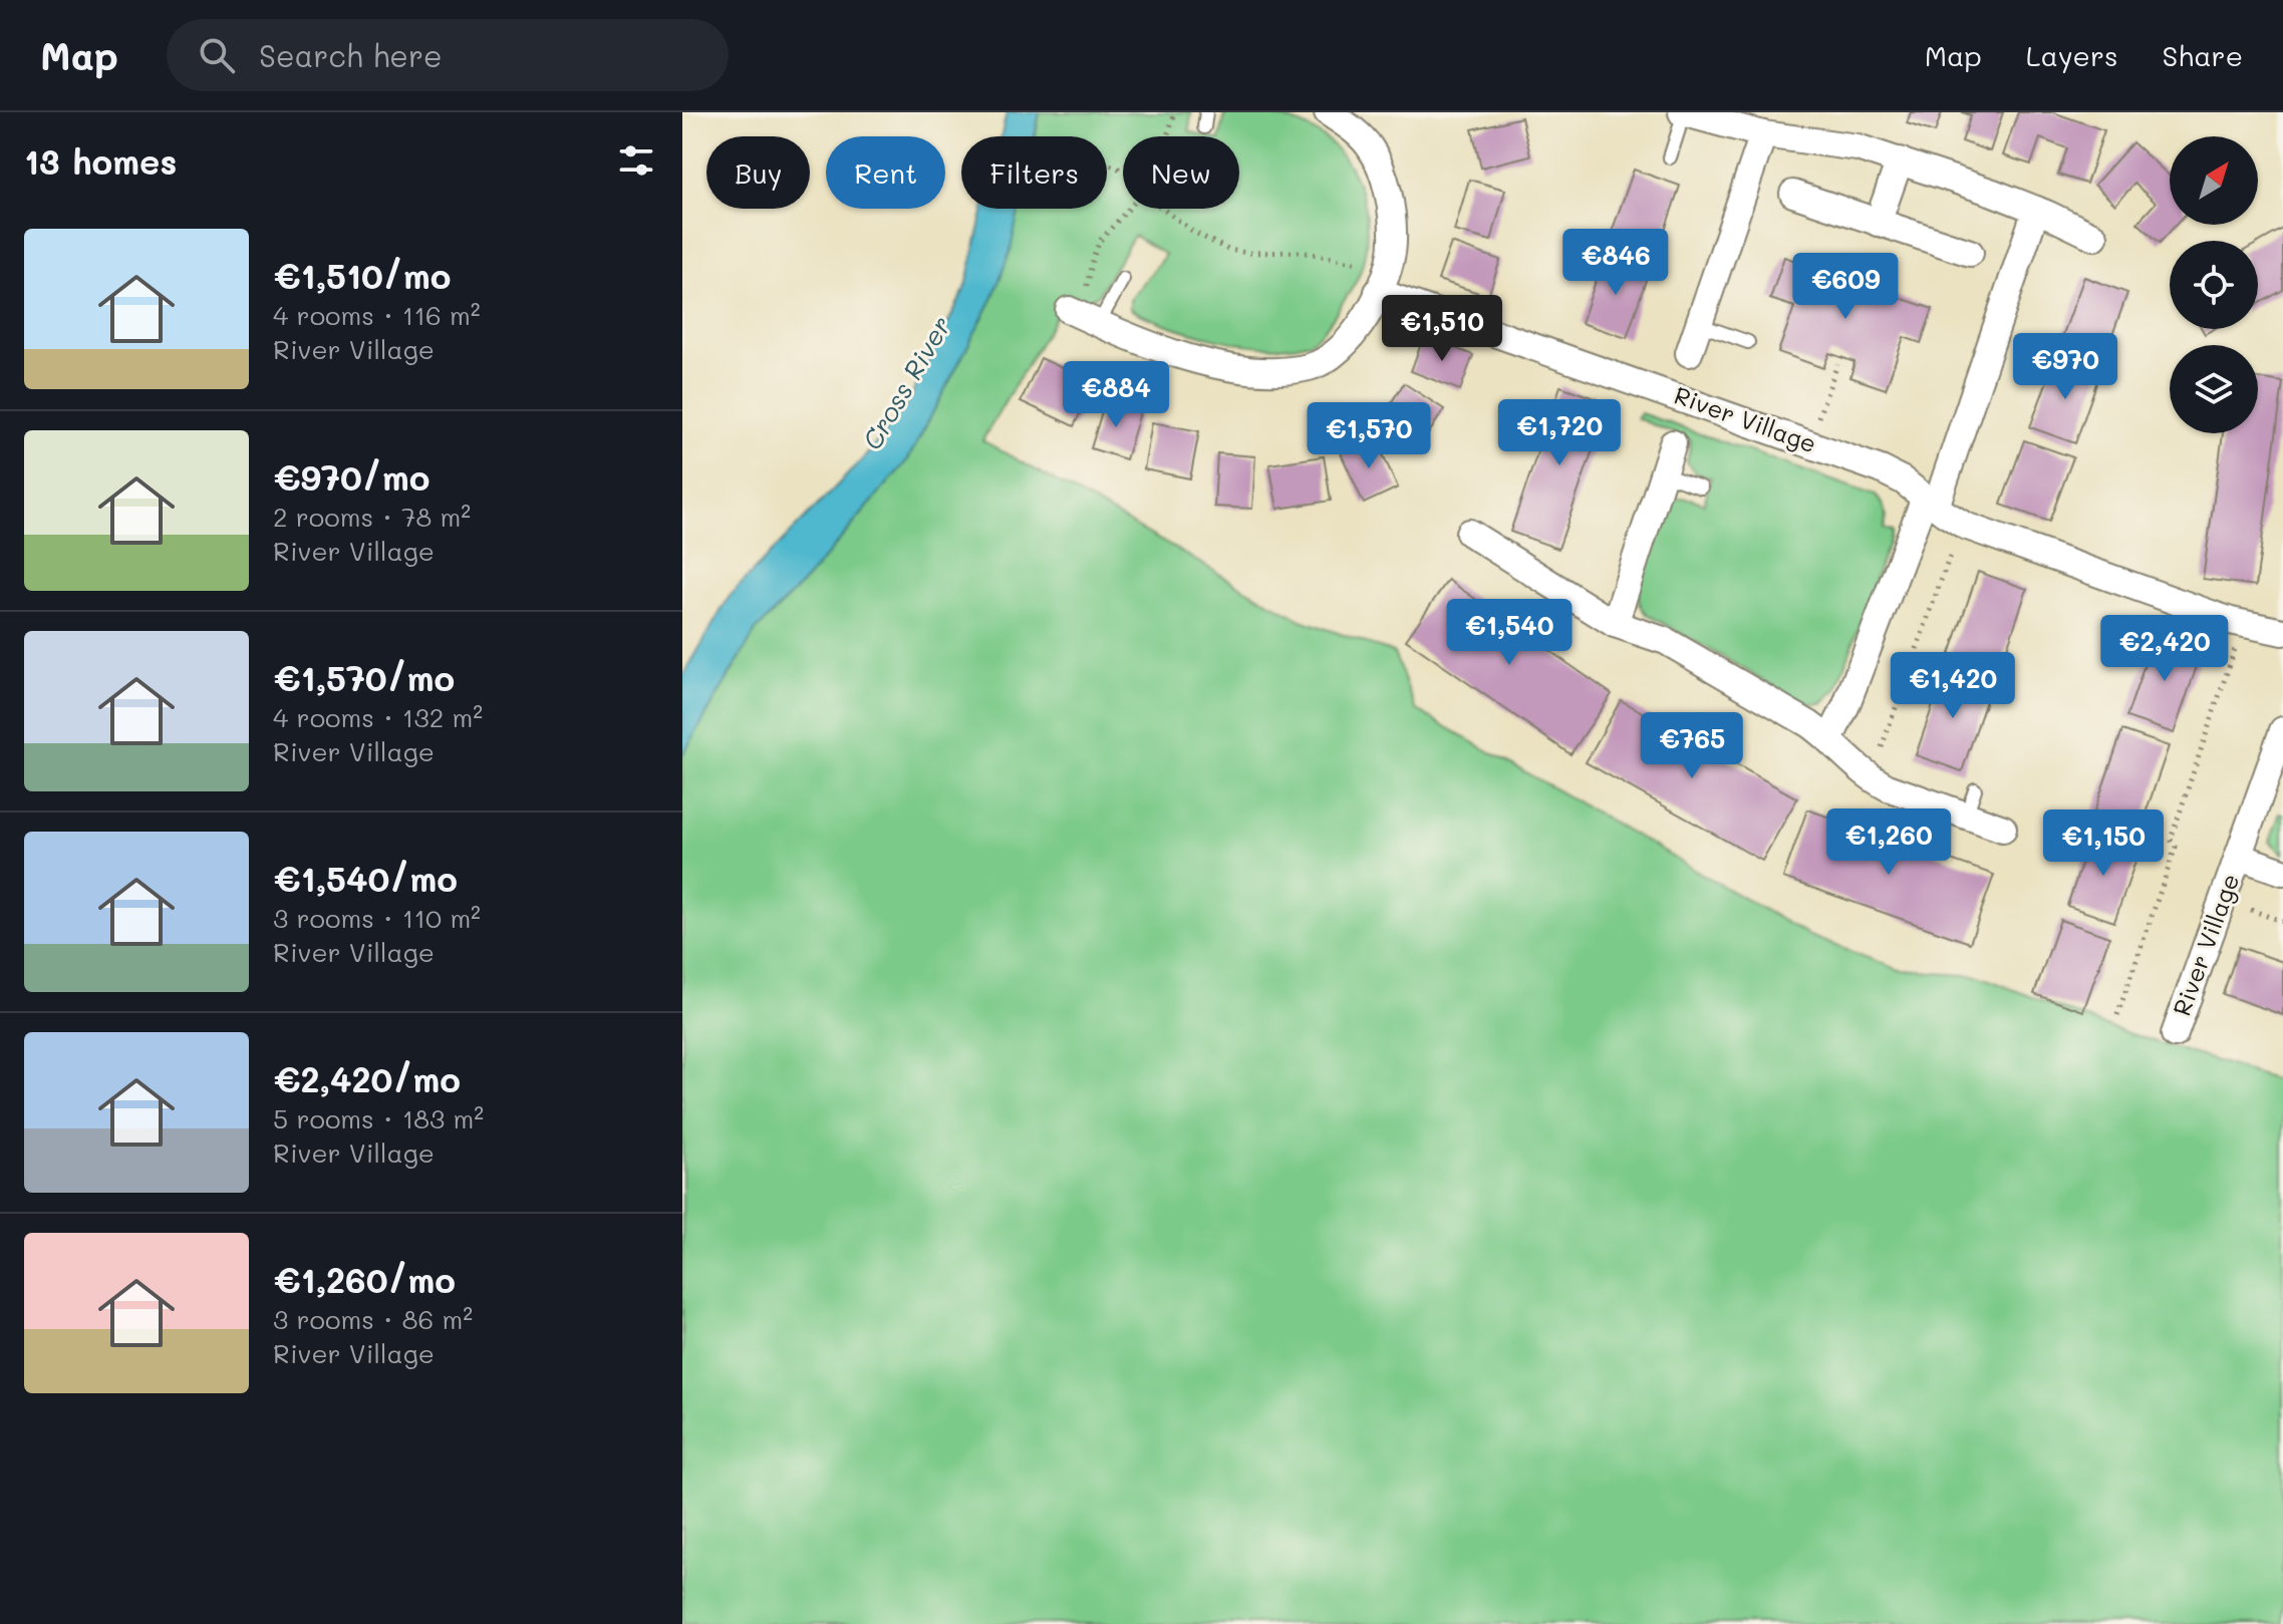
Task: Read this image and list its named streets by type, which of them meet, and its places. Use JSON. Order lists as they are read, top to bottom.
{
  "streets": {
    "street": ["River Village"]
  },
  "water": ["Cross River"],
  "north": "top right",
  "page": {
    "header": "Map",
    "search": "Search here",
    "nav": ["Map", "Layers", "Share"],
    "heading": "13 homes",
    "chip": [
      "Buy",
      "Rent",
      "Filters",
      "New"
    ],
    "list": [
      {
        "name": "€1,510/mo",
        "note": "4 rooms · 116 m² · River Village"
      },
      {
        "name": "€970/mo",
        "note": "2 rooms · 78 m² · River Village"
      },
      {
        "name": "€1,570/mo",
        "note": "4 rooms · 132 m² · River Village"
      },
      {
        "name": "€1,540/mo",
        "note": "3 rooms · 110 m² · River Village"
      },
      {
        "name": "€2,420/mo",
        "note": "5 rooms · 183 m² · River Village"
      },
      {
        "name": "€1,260/mo",
        "note": "3 rooms · 86 m² · River Village"
      }
    ],
    "price": [
      "€846",
      "€609",
      "€1,510",
      "€970",
      "€884",
      "€1,720",
      "€1,570",
      "€1,540",
      "€2,420",
      "€1,420",
      "€765",
      "€1,260",
      "€1,150"
    ]
  }
}
